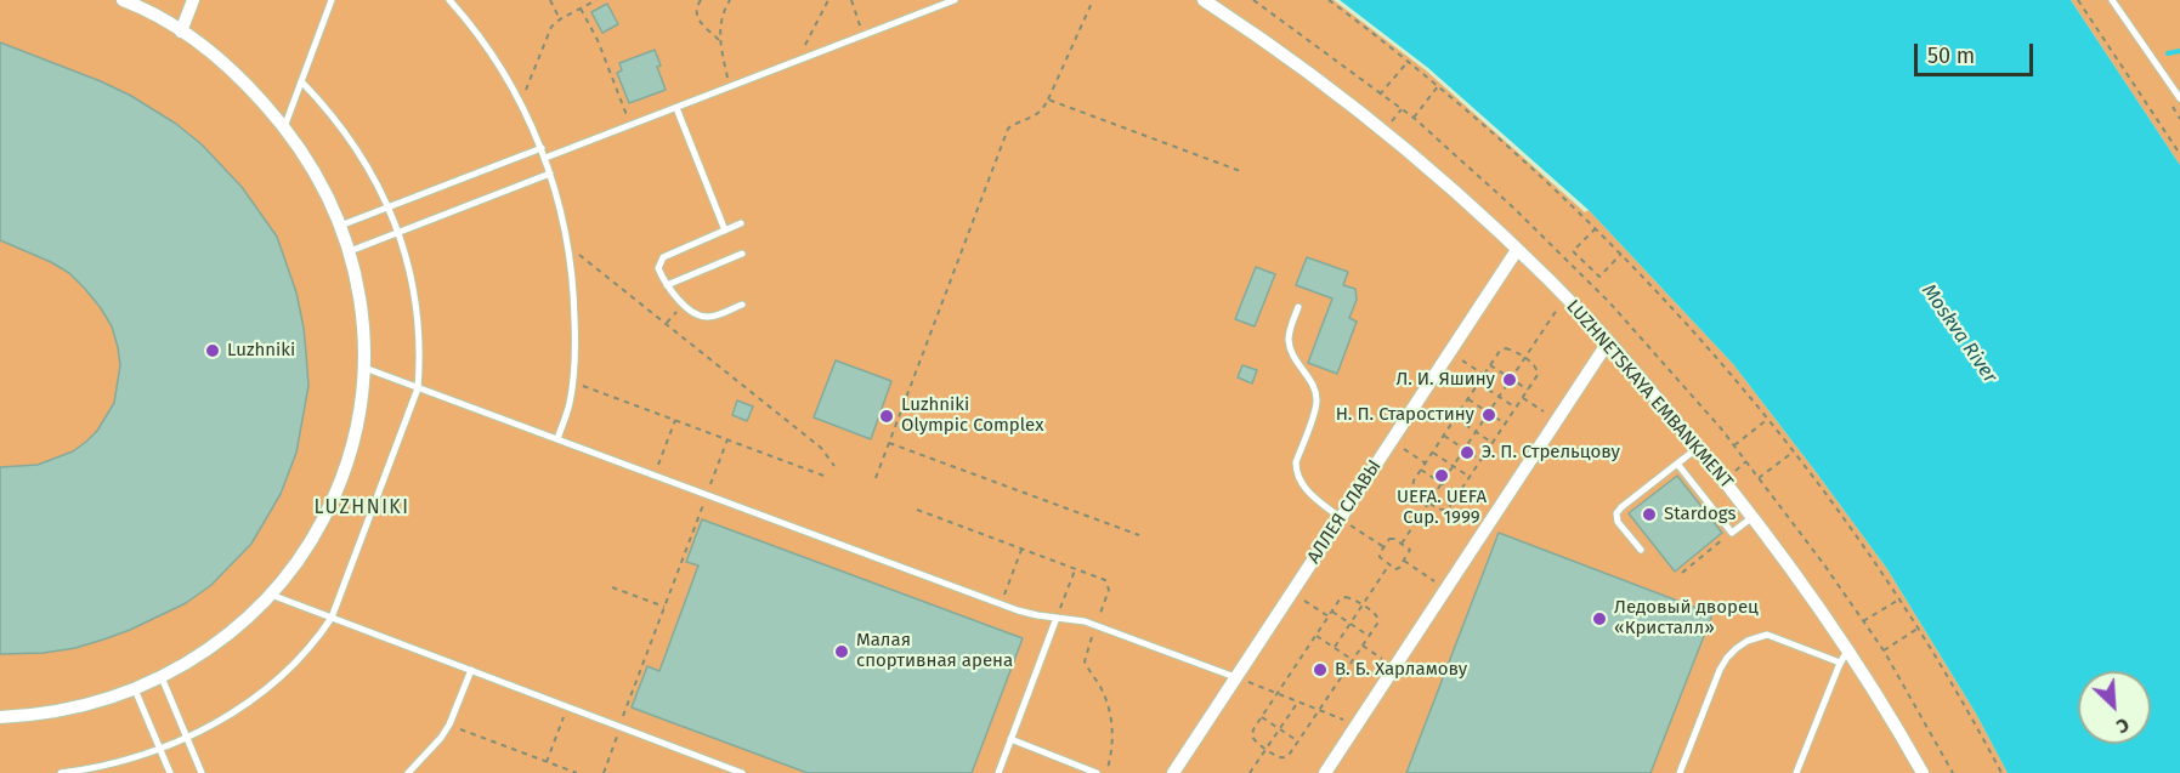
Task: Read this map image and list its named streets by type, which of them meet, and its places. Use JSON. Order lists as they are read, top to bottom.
{
  "streets": {
    "street": ["LUZHNETSKAYA EMBANKMENT", "АЛЛЕЯ СЛАВЫ"]
  },
  "crossings": [
    ["LUZHNETSKAYA EMBANKMENT", "АЛЛЕЯ СЛАВЫ"]
  ],
  "districts": ["LUZHNIKI"],
  "water": ["Moskva River"],
  "places": [
    "Luzhniki",
    "Л. И. Яшину",
    "Н. П. Старостину",
    "Luzhniki Olympic Complex",
    "Э. П. Стрельцову",
    "UEFA. UEFA Cup. 1999",
    "Stardogs",
    "Ледовый дворец «Кристалл»",
    "Малая спортивная арена",
    "В. Б. Харламову"
  ],
  "scale_bar": "50 m",
  "north": "bottom right"
}
